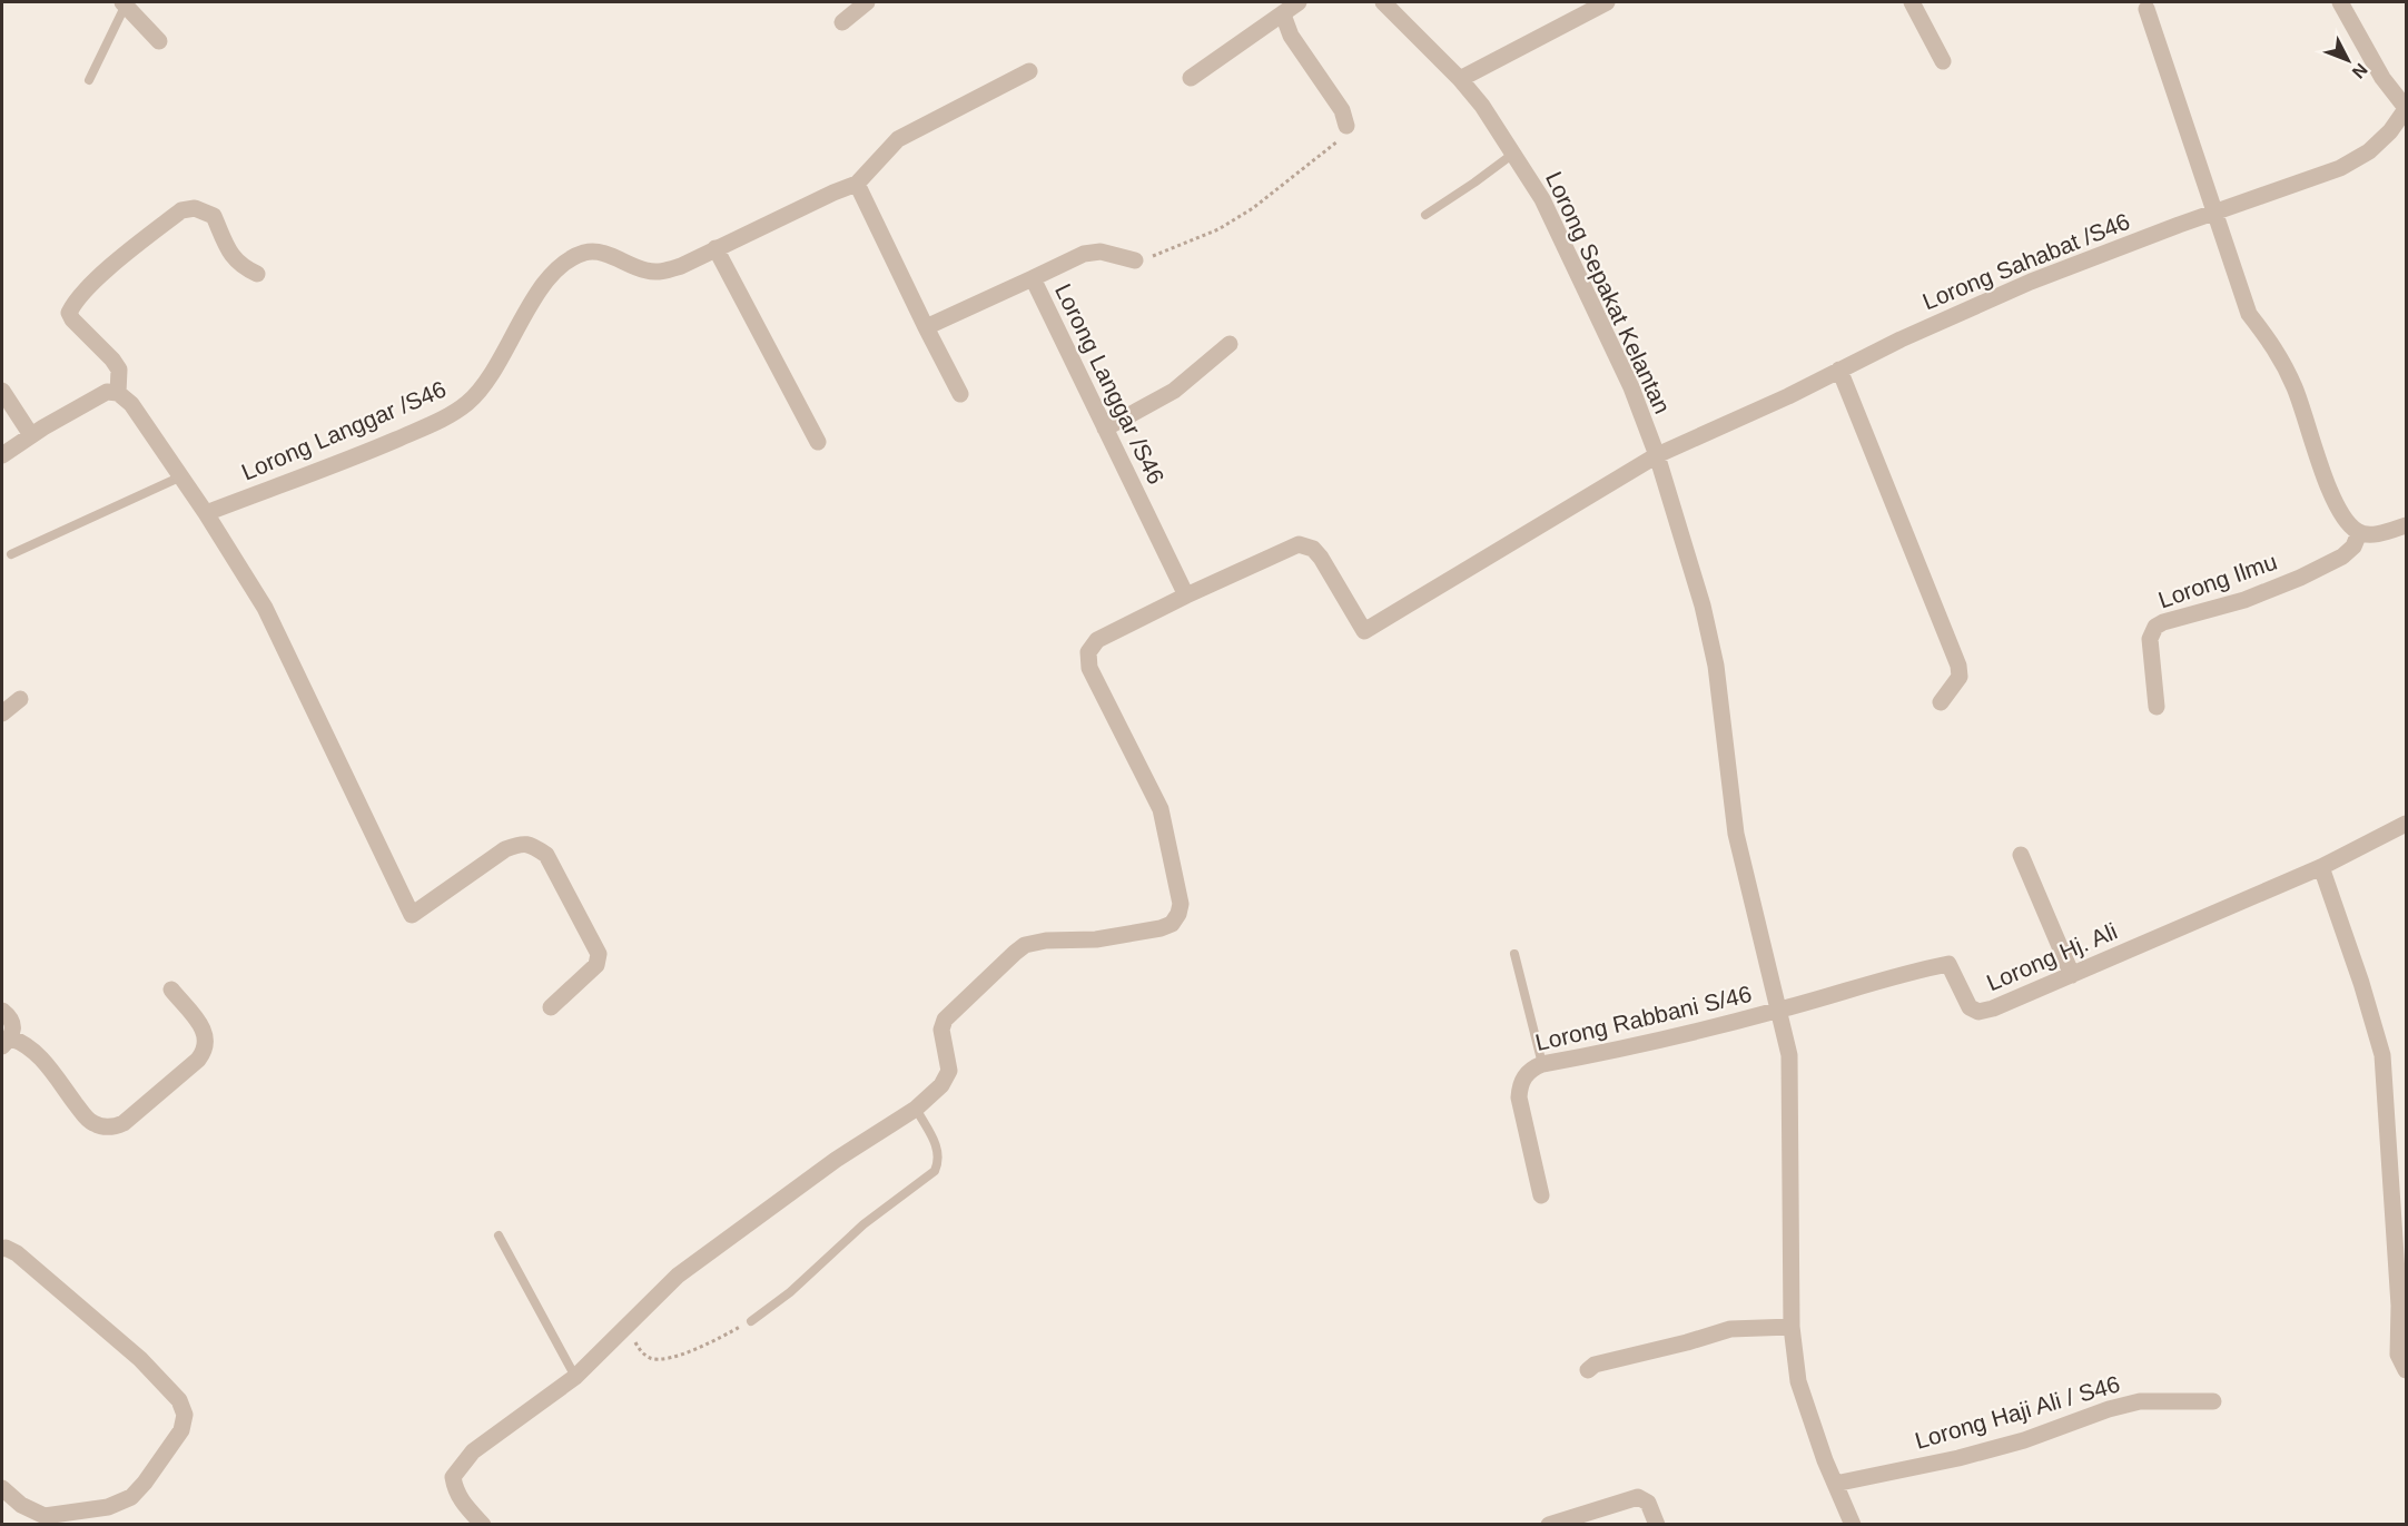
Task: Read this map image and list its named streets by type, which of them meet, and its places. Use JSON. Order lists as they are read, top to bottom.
{
  "streets": {
    "street": [
      "Lorong Sahabat /S46",
      "Lorong Sepakat Kelantan",
      "Lorong Langgar /S46",
      "Lorong Ilmu",
      "Lorong Hj. Ali",
      "Lorong Rabbani S/46",
      "Lorong Haji Ali / S46"
    ]
  },
  "crossings": [
    ["Lorong Sahabat /S46", "Lorong Sepakat Kelantan"],
    ["Lorong Sepakat Kelantan", "Lorong Hj. Ali"],
    ["Lorong Sepakat Kelantan", "Lorong Rabbani S/46"],
    ["Lorong Sepakat Kelantan", "Lorong Haji Ali / S46"],
    ["Lorong Hj. Ali", "Lorong Rabbani S/46"]
  ],
  "north": "bottom right"
}
